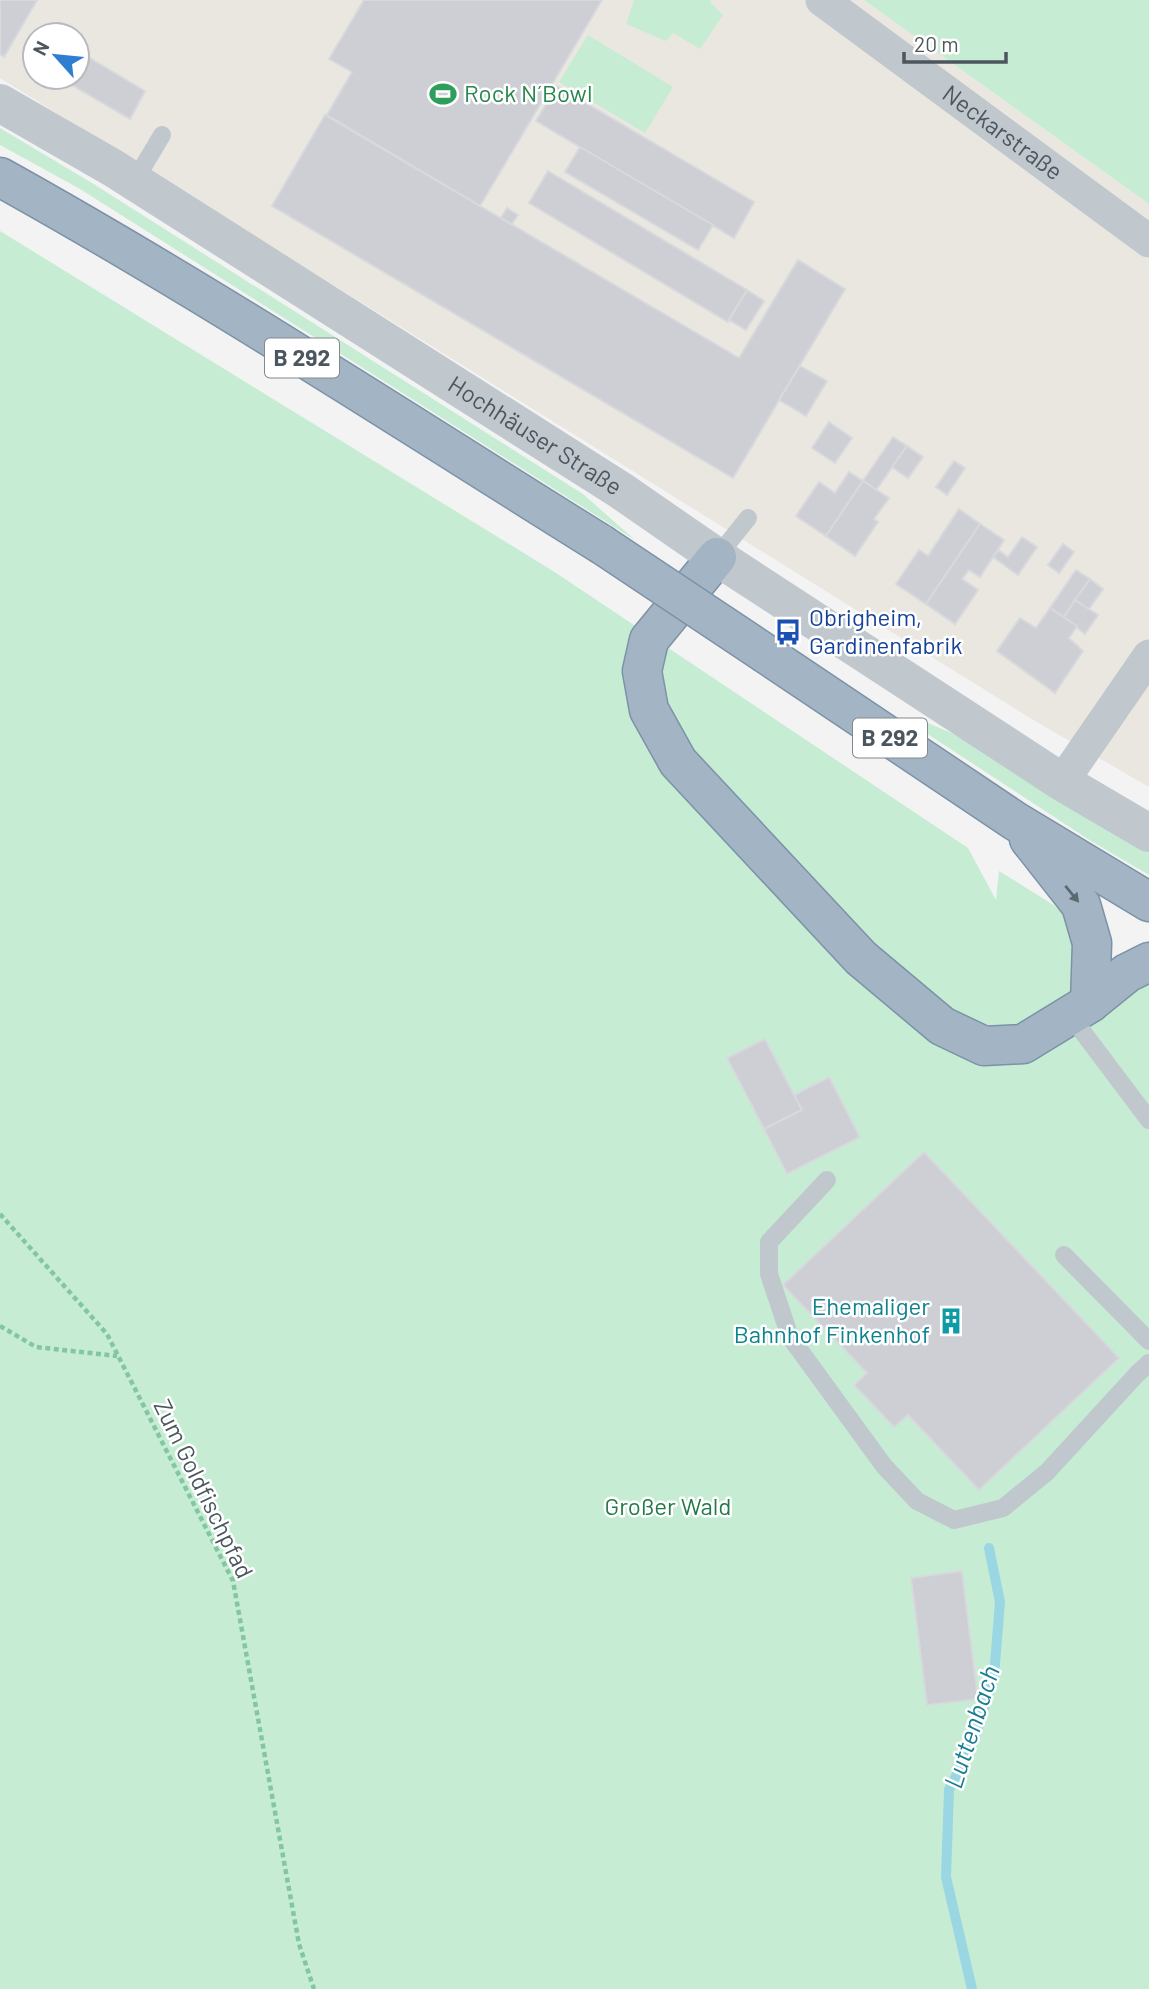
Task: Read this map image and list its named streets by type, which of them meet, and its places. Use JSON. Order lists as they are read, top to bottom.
{
  "streets": {
    "highway": ["B 292"],
    "street": ["Neckarstraße", "Hochhäuser Straße"],
    "path": ["Zum Goldfischpfad"]
  },
  "water": ["Luttenbach"],
  "parks": ["Großer Wald"],
  "places": {
    "sports": ["Rock N´Bowl"],
    "bus stop": ["Obrigheim, Gardinenfabrik"],
    "building": ["Ehemaliger Bahnhof Finkenhof"]
  },
  "scale_bar": "20 m",
  "north": "top left"
}
